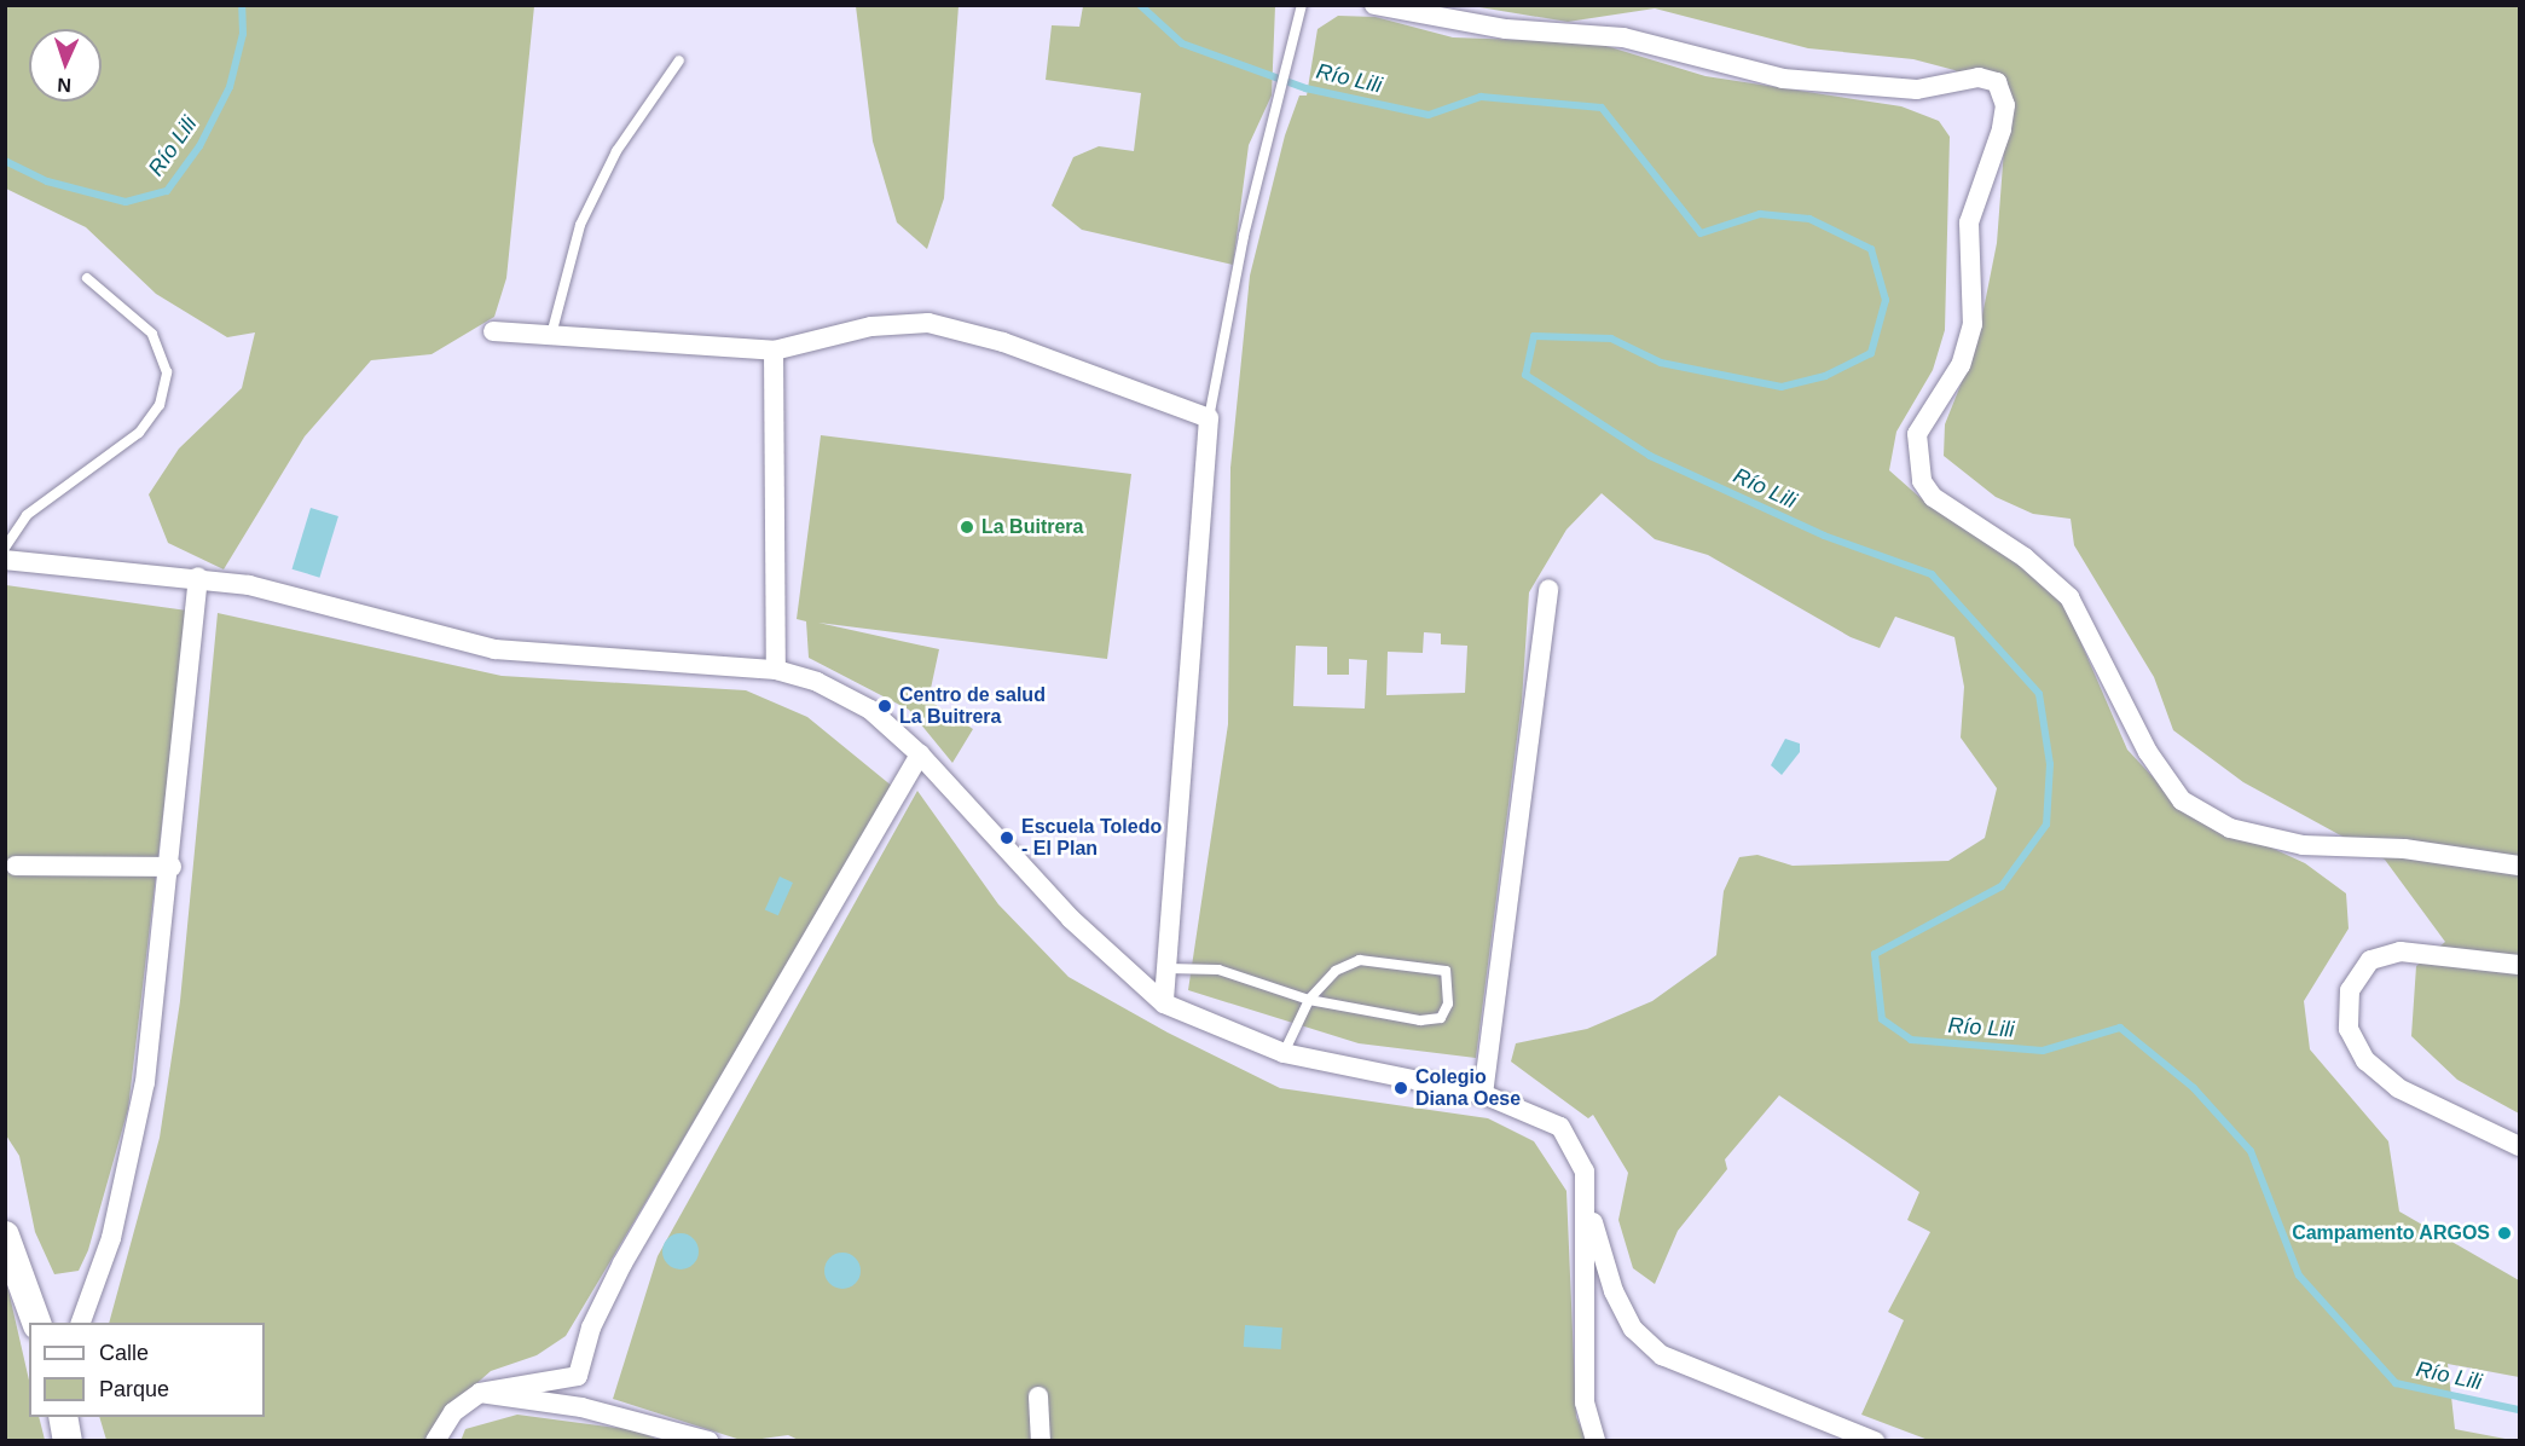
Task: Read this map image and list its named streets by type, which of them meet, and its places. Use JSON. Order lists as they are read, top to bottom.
{
  "water": ["Río Lili"],
  "places": [
    "La Buitrera",
    "Centro de salud La Buitrera",
    "Escuela Toledo - El Plan",
    "Colegio Diana Oese",
    "Campamento ARGOS"
  ],
  "legend": ["Calle", "Parque"],
  "north": "bottom"
}
